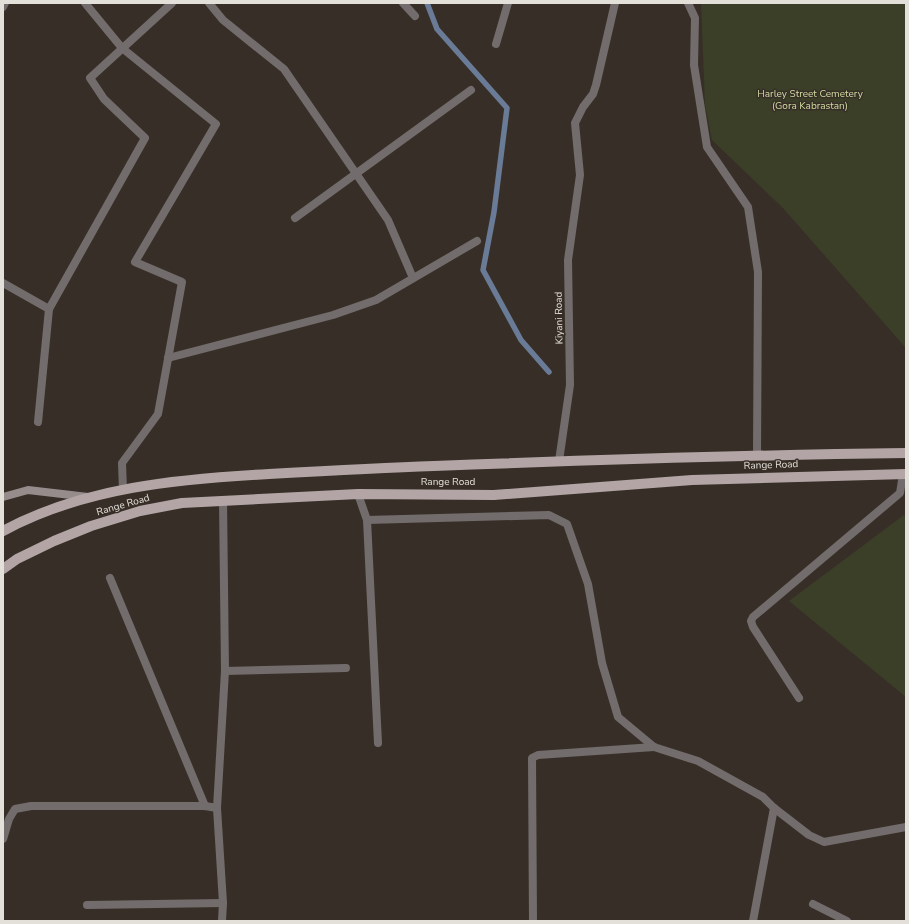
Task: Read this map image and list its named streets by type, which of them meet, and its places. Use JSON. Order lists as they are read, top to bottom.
{
  "streets": {
    "main road": ["Range Road"],
    "street": ["Kiyani Road"]
  },
  "parks": ["Harley Street Cemetery (Gora Kabrastan)"]
}
